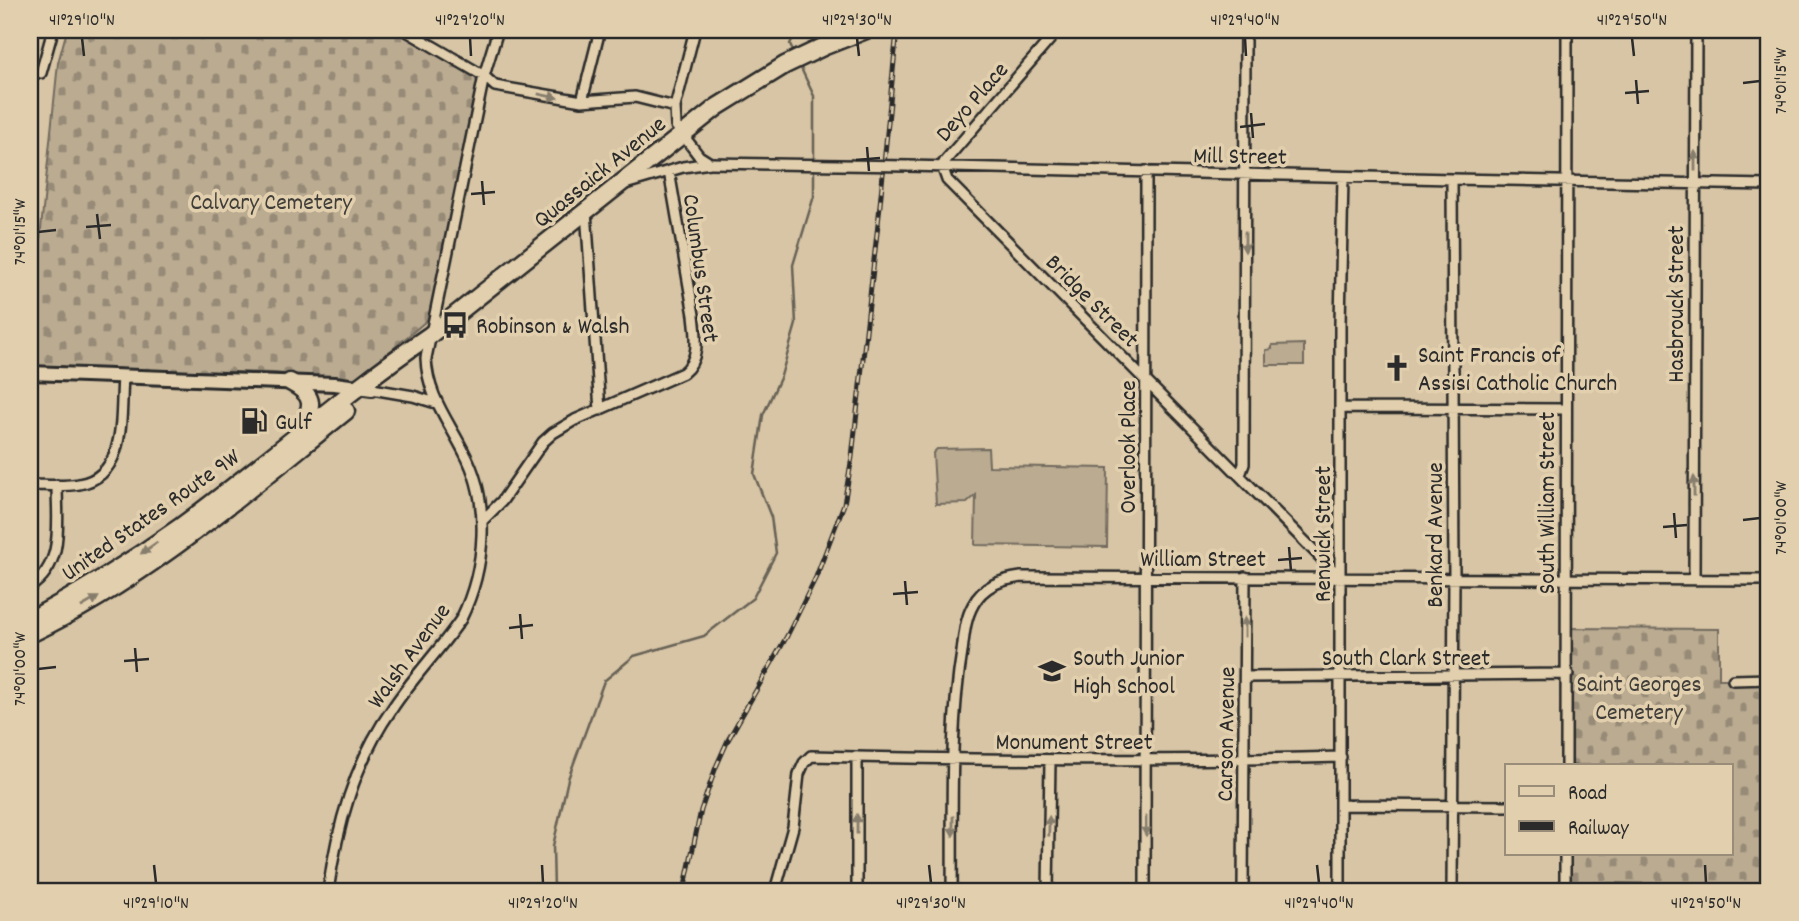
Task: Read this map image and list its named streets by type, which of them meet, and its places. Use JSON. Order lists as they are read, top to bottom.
{
  "streets": {
    "highway": ["Quassaick Avenue", "United States Route 9W"],
    "street": [
      "Deyo Place",
      "Mill Street",
      "Columbus Street",
      "Bridge Street",
      "Hasbrouck Street",
      "Overlook Place",
      "South William Street",
      "Renwick Street",
      "Benkard Avenue",
      "William Street",
      "Walsh Avenue",
      "South Clark Street",
      "Carson Avenue",
      "Monument Street"
    ]
  },
  "crossings": [
    ["Deyo Place", "Mill Street"],
    ["Deyo Place", "Bridge Street"],
    ["Mill Street", "Columbus Street"],
    ["Mill Street", "Bridge Street"],
    ["Mill Street", "Hasbrouck Street"],
    ["Mill Street", "Overlook Place"],
    ["Mill Street", "South William Street"],
    ["Mill Street", "Renwick Street"],
    ["Mill Street", "Benkard Avenue"],
    ["Quassaick Avenue", "Columbus Street"],
    ["Quassaick Avenue", "United States Route 9W"],
    ["Quassaick Avenue", "Walsh Avenue"],
    ["Bridge Street", "Overlook Place"],
    ["Bridge Street", "Renwick Street"],
    ["Bridge Street", "William Street"],
    ["Hasbrouck Street", "William Street"],
    ["Overlook Place", "William Street"],
    ["Overlook Place", "Monument Street"],
    ["South William Street", "William Street"],
    ["South William Street", "South Clark Street"],
    ["Renwick Street", "William Street"],
    ["Renwick Street", "South Clark Street"],
    ["Renwick Street", "Monument Street"],
    ["Benkard Avenue", "William Street"],
    ["Benkard Avenue", "South Clark Street"],
    ["William Street", "Carson Avenue"],
    ["William Street", "Monument Street"],
    ["South Clark Street", "Carson Avenue"],
    ["Carson Avenue", "Monument Street"]
  ],
  "one_way": ["Hasbrouck Street"],
  "parks": ["Calvary Cemetery", "Saint Georges Cemetery"],
  "places": {
    "bus stop": ["Robinson & Walsh"],
    "church": ["Saint Francis of Assisi Catholic Church"],
    "fuel station": ["Gulf"],
    "school or university": ["South Junior High School"]
  },
  "legend": ["Road", "Railway"],
  "coordinates": [
    "41°29'10\"N",
    "41°29'20\"N",
    "41°29'30\"N",
    "41°29'40\"N",
    "41°29'50\"N",
    "74°01'15\"W",
    "74°01'00\"W"
  ]
}
